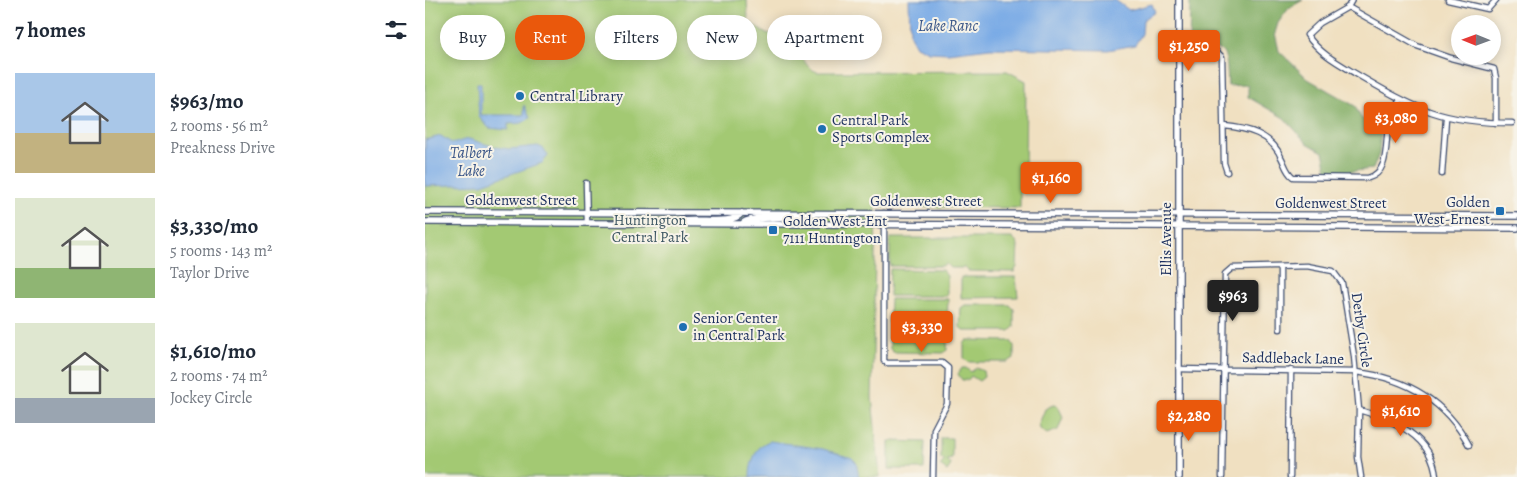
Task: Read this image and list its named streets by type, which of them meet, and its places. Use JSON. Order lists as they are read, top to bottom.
{
  "streets": {
    "main road": ["Goldenwest Street", "Ellis Avenue"],
    "street": ["Derby Circle", "Saddleback Lane"]
  },
  "crossings": [
    ["Goldenwest Street", "Ellis Avenue"],
    ["Ellis Avenue", "Saddleback Lane"],
    ["Derby Circle", "Saddleback Lane"]
  ],
  "water": ["Lake Ranc", "Talbert Lake"],
  "parks": ["Huntington Central Park"],
  "places": {
    "other": ["Central Library", "Central Park Sports Complex", "Senior Center in Central Park"],
    "transit": ["Golden West-Ernest", "Golden West-Ent 7111 Huntington"]
  },
  "north": "left",
  "page": {
    "heading": "7 homes",
    "chip": [
      "Buy",
      "Rent",
      "Filters",
      "New",
      "Apartment"
    ],
    "price": [
      "$1,250",
      "$3,080",
      "$1,160",
      "$963",
      "$3,330",
      "$1,610",
      "$2,280"
    ],
    "list": [
      {
        "name": "$963/mo",
        "note": "2 rooms · 56 m² · Preakness Drive"
      },
      {
        "name": "$3,330/mo",
        "note": "5 rooms · 143 m² · Taylor Drive"
      },
      {
        "name": "$1,610/mo",
        "note": "2 rooms · 74 m² · Jockey Circle"
      }
    ]
  }
}
